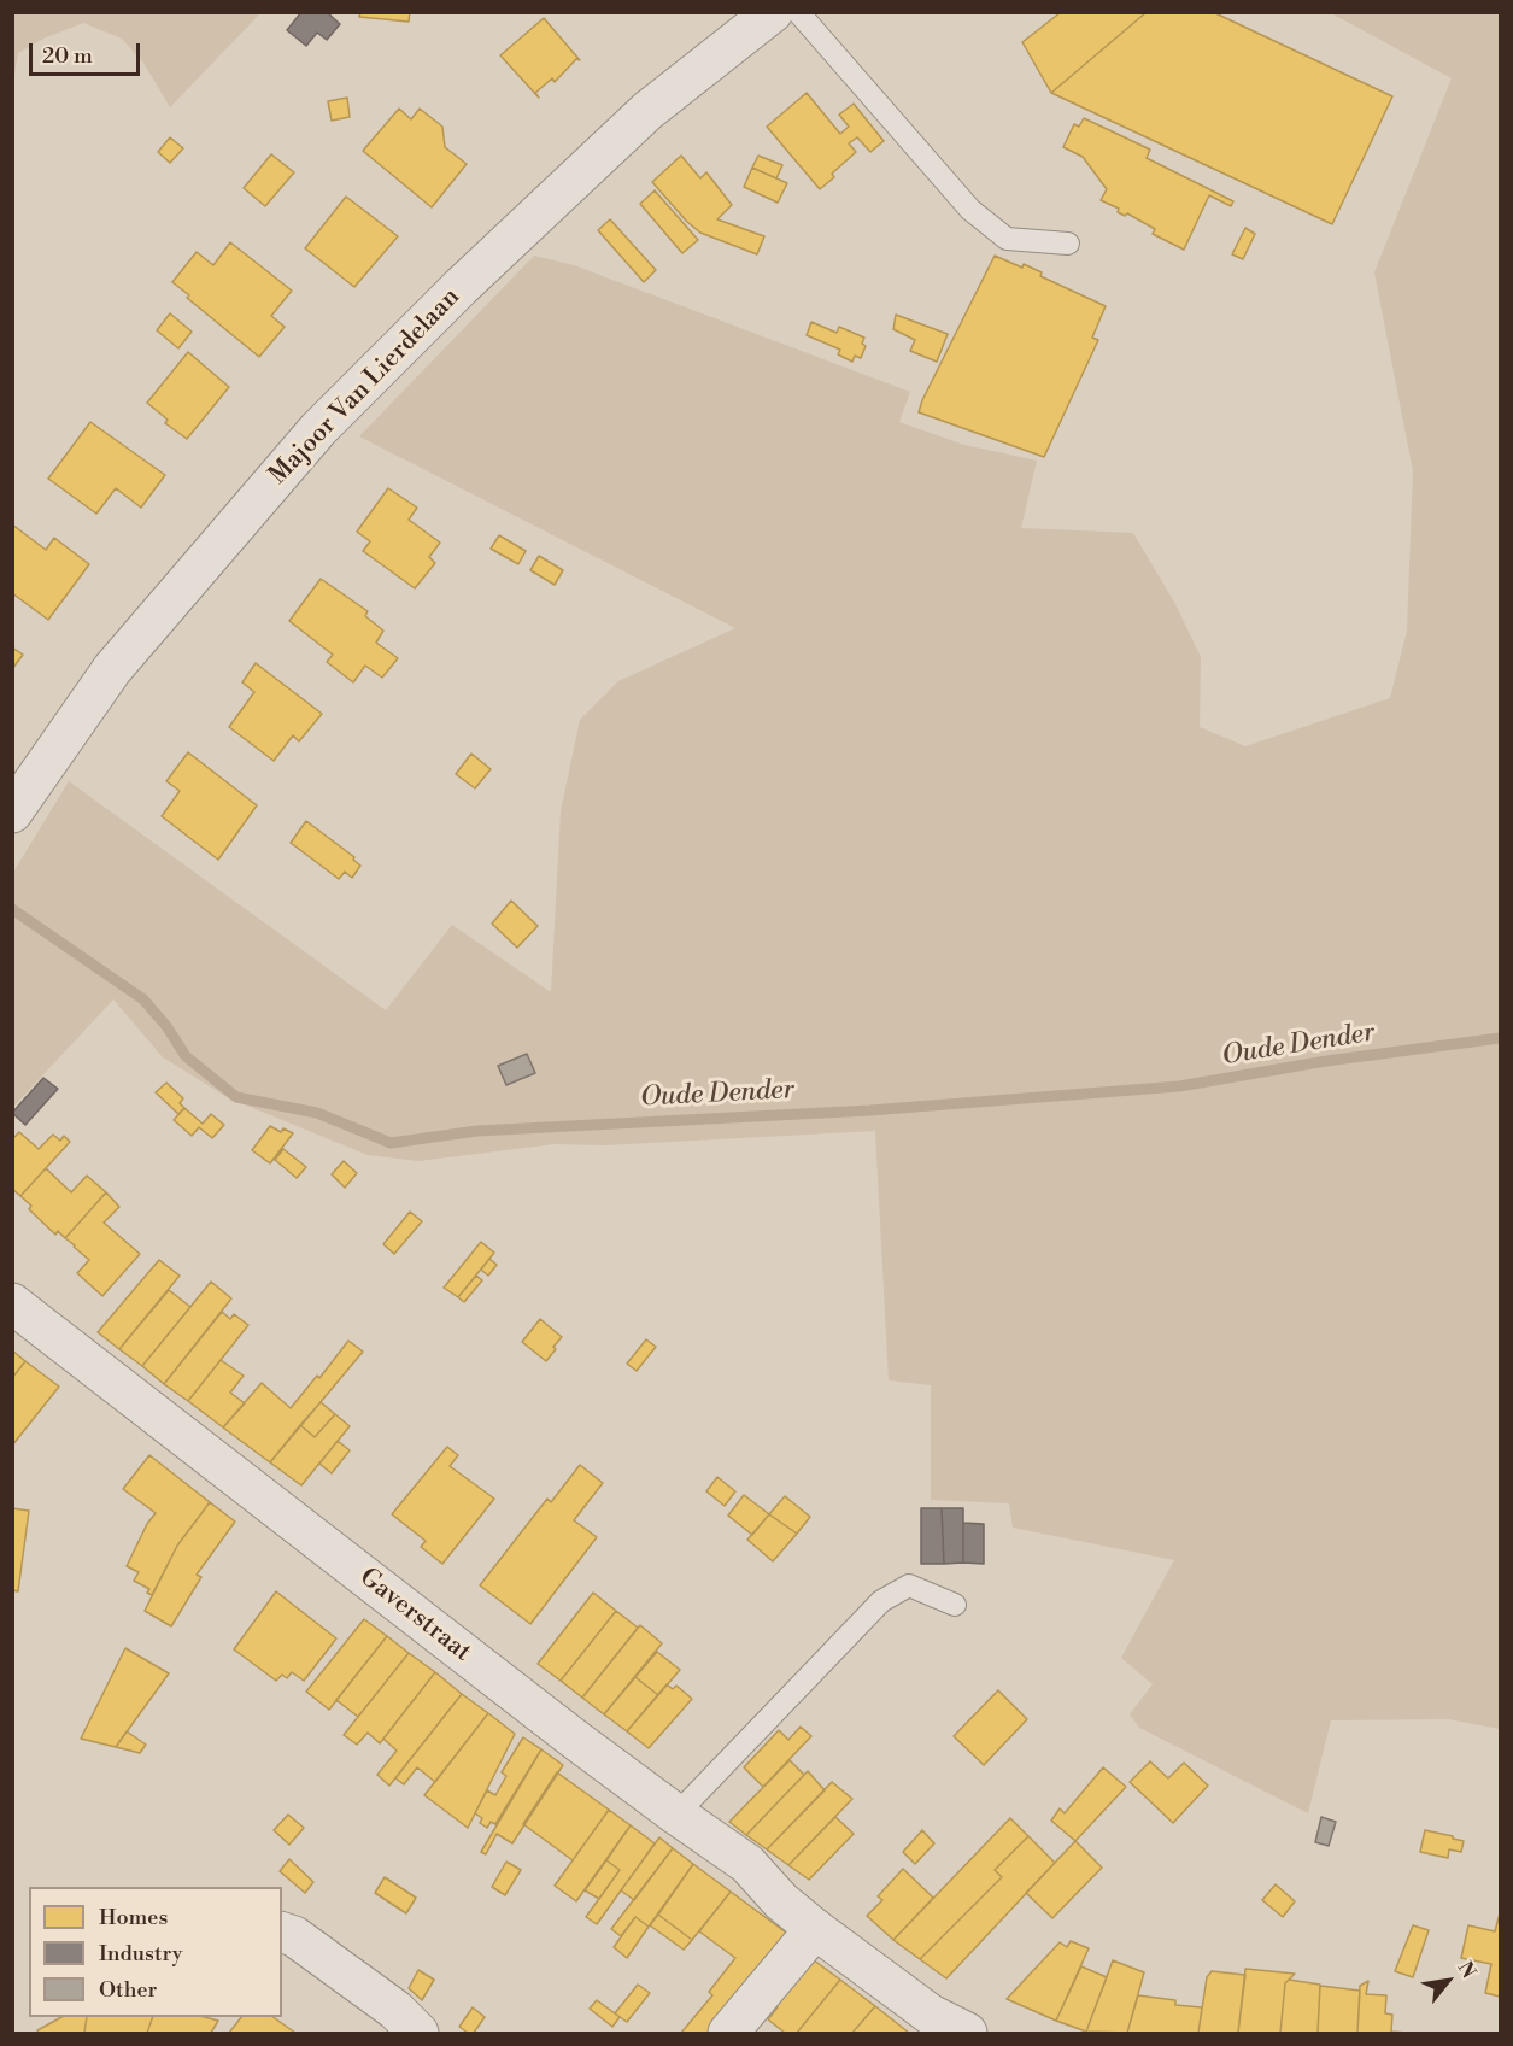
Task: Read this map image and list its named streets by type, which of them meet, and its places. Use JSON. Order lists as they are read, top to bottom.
{
  "streets": {
    "street": ["Majoor Van Lierdelaan", "Gaverstraat"]
  },
  "water": ["Oude Dender"],
  "legend": ["Homes", "Industry", "Other"],
  "scale_bar": "20 m",
  "north": "top right"
}
